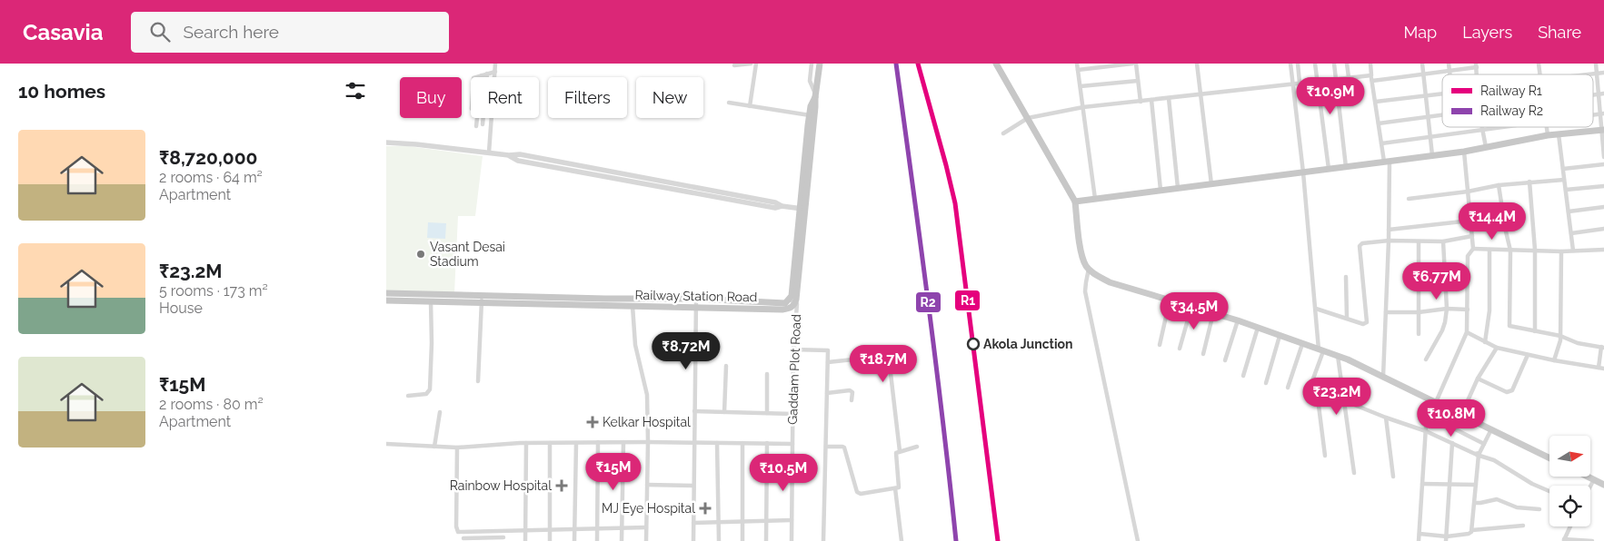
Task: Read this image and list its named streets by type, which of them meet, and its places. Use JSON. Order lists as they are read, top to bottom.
{
  "streets": {
    "highway": ["Railway Station Road"],
    "street": ["Gaddam Plot Road"]
  },
  "crossings": [
    ["Railway Station Road", "Gaddam Plot Road"]
  ],
  "places": {
    "other": ["Vasant Desai Stadium", "Akola Junction"],
    "health": ["Kelkar Hospital", "Rainbow Hospital", "MJ Eye Hospital"]
  },
  "lines": ["rail line R1", "rail line R2"],
  "legend": ["Railway R1", "Railway R2"],
  "north": "right",
  "page": {
    "header": "Casavia",
    "search": "Search here",
    "nav": ["Map", "Layers", "Share"],
    "heading": "10 homes",
    "price": [
      "₹10.9M",
      "₹14.4M",
      "₹6.77M",
      "₹34.5M",
      "₹8.72M",
      "₹18.7M",
      "₹23.2M",
      "₹10.8M",
      "₹15M",
      "₹10.5M"
    ],
    "chip": [
      "Buy",
      "Rent",
      "Filters",
      "New"
    ],
    "list": [
      {
        "name": "₹8,720,000",
        "note": "2 rooms · 64 m² · Apartment"
      },
      {
        "name": "₹23.2M",
        "note": "5 rooms · 173 m² · House"
      },
      {
        "name": "₹15M",
        "note": "2 rooms · 80 m² · Apartment"
      }
    ]
  }
}
